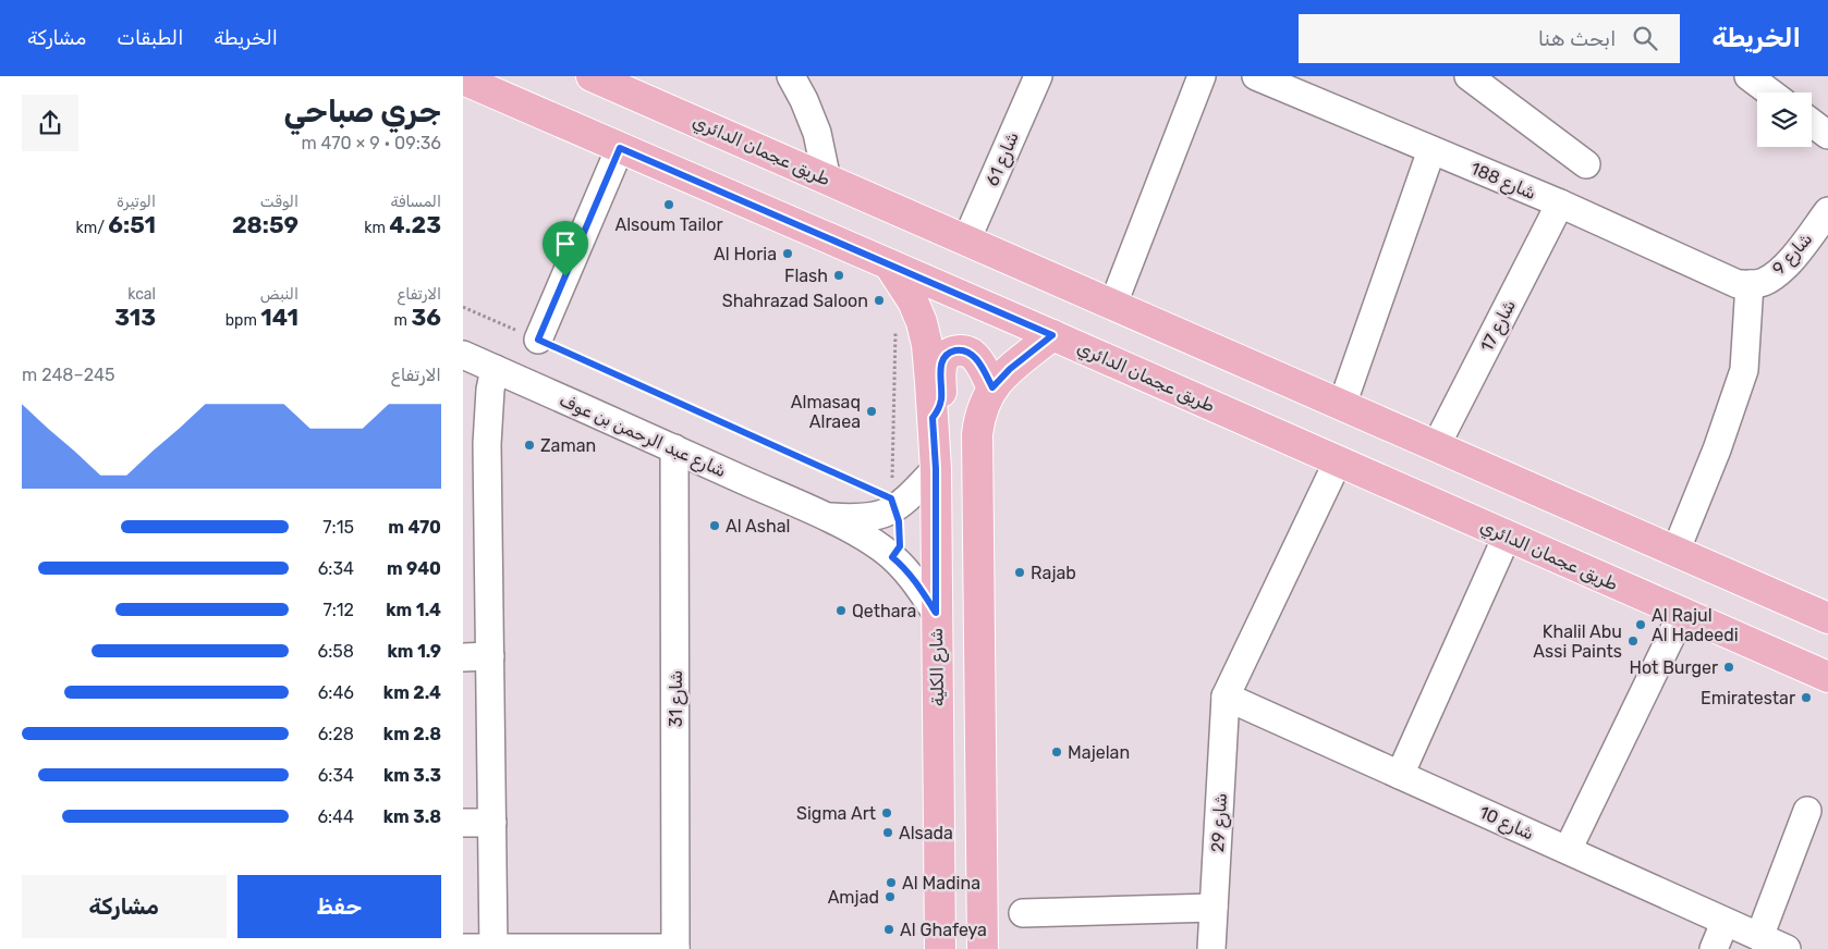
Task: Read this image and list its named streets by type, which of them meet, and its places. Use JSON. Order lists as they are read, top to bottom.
{
  "streets": {
    "main road": ["طريق عجمان الدائري", "شارع الكلية"],
    "street": [
      "شارع 61",
      "شارع 188",
      "شارع 9",
      "شارع 17",
      "شارع عبد الرحمن بن عوف",
      "شارع 31",
      "شارع 29",
      "شارع 10"
    ]
  },
  "crossings": [
    ["طريق عجمان الدائري", "شارع 61"],
    ["طريق عجمان الدائري", "شارع 17"],
    ["طريق عجمان الدائري", "شارع الكلية"],
    ["شارع 188", "شارع 9"],
    ["شارع 188", "شارع 17"],
    ["شارع عبد الرحمن بن عوف", "شارع الكلية"],
    ["شارع عبد الرحمن بن عوف", "شارع 31"],
    ["شارع 29", "شارع 10"]
  ],
  "places": [
    "Alsoum Tailor",
    "Al Horia",
    "Flash",
    "Shahrazad Saloon",
    "Almasaq Alraea",
    "Zaman",
    "Al Ashal",
    "Rajab",
    "Qethara",
    "Al Rajul Al Hadeedi",
    "Khalil Abu Assi Paints",
    "Hot Burger",
    "Emiratestar",
    "Majelan",
    "Sigma Art",
    "Alsada",
    "Al Madina",
    "Amjad",
    "Al Ghafeya"
  ],
  "page": {
    "header": "الخريطة",
    "search": "ابحث هنا",
    "nav": ["الخريطة", "الطبقات", "مشاركة"],
    "heading": ["جري صباحي", "09:36 · 9 × 470 m"],
    "stats": [
      ["المسافة", "4.23 km"],
      ["الوقت", "28:59"],
      ["الوتيرة", "6:51 /km"],
      ["الارتفاع", "36 m"],
      ["النبض", "141 bpm"],
      ["kcal", "313"]
    ],
    "chart": ["الارتفاع", "245–248 m"],
    "list": [
      {
        "name": "470 m",
        "note": "7:15"
      },
      {
        "name": "940 m",
        "note": "6:34"
      },
      {
        "name": "1.4 km",
        "note": "7:12"
      },
      {
        "name": "1.9 km",
        "note": "6:58"
      },
      {
        "name": "2.4 km",
        "note": "6:46"
      },
      {
        "name": "2.8 km",
        "note": "6:28"
      },
      {
        "name": "3.3 km",
        "note": "6:34"
      },
      {
        "name": "3.8 km",
        "note": "6:44"
      }
    ],
    "buttons": ["حفظ", "مشاركة"]
  }
}
